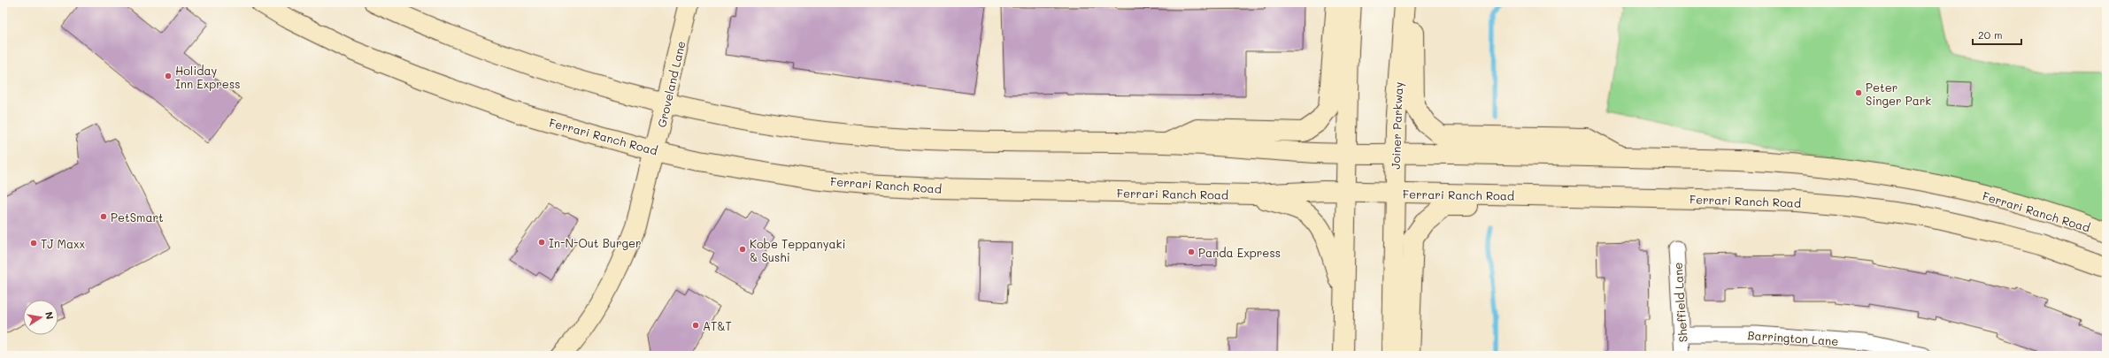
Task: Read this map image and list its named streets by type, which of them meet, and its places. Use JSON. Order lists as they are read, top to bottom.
{
  "streets": {
    "main road": ["Groveland Lane", "Joiner Parkway", "Ferrari Ranch Road"],
    "street": ["Sheffield Lane", "Barrington Lane"]
  },
  "crossings": [
    ["Groveland Lane", "Ferrari Ranch Road"],
    ["Joiner Parkway", "Ferrari Ranch Road"],
    ["Sheffield Lane", "Barrington Lane"]
  ],
  "places": [
    "Holiday Inn Express",
    "Peter Singer Park",
    "PetSmart",
    "In-N-Out Burger",
    "TJ Maxx",
    "Kobe Teppanyaki & Sushi",
    "Panda Express",
    "AT&T"
  ],
  "scale_bar": "20 m",
  "north": "right"
}
